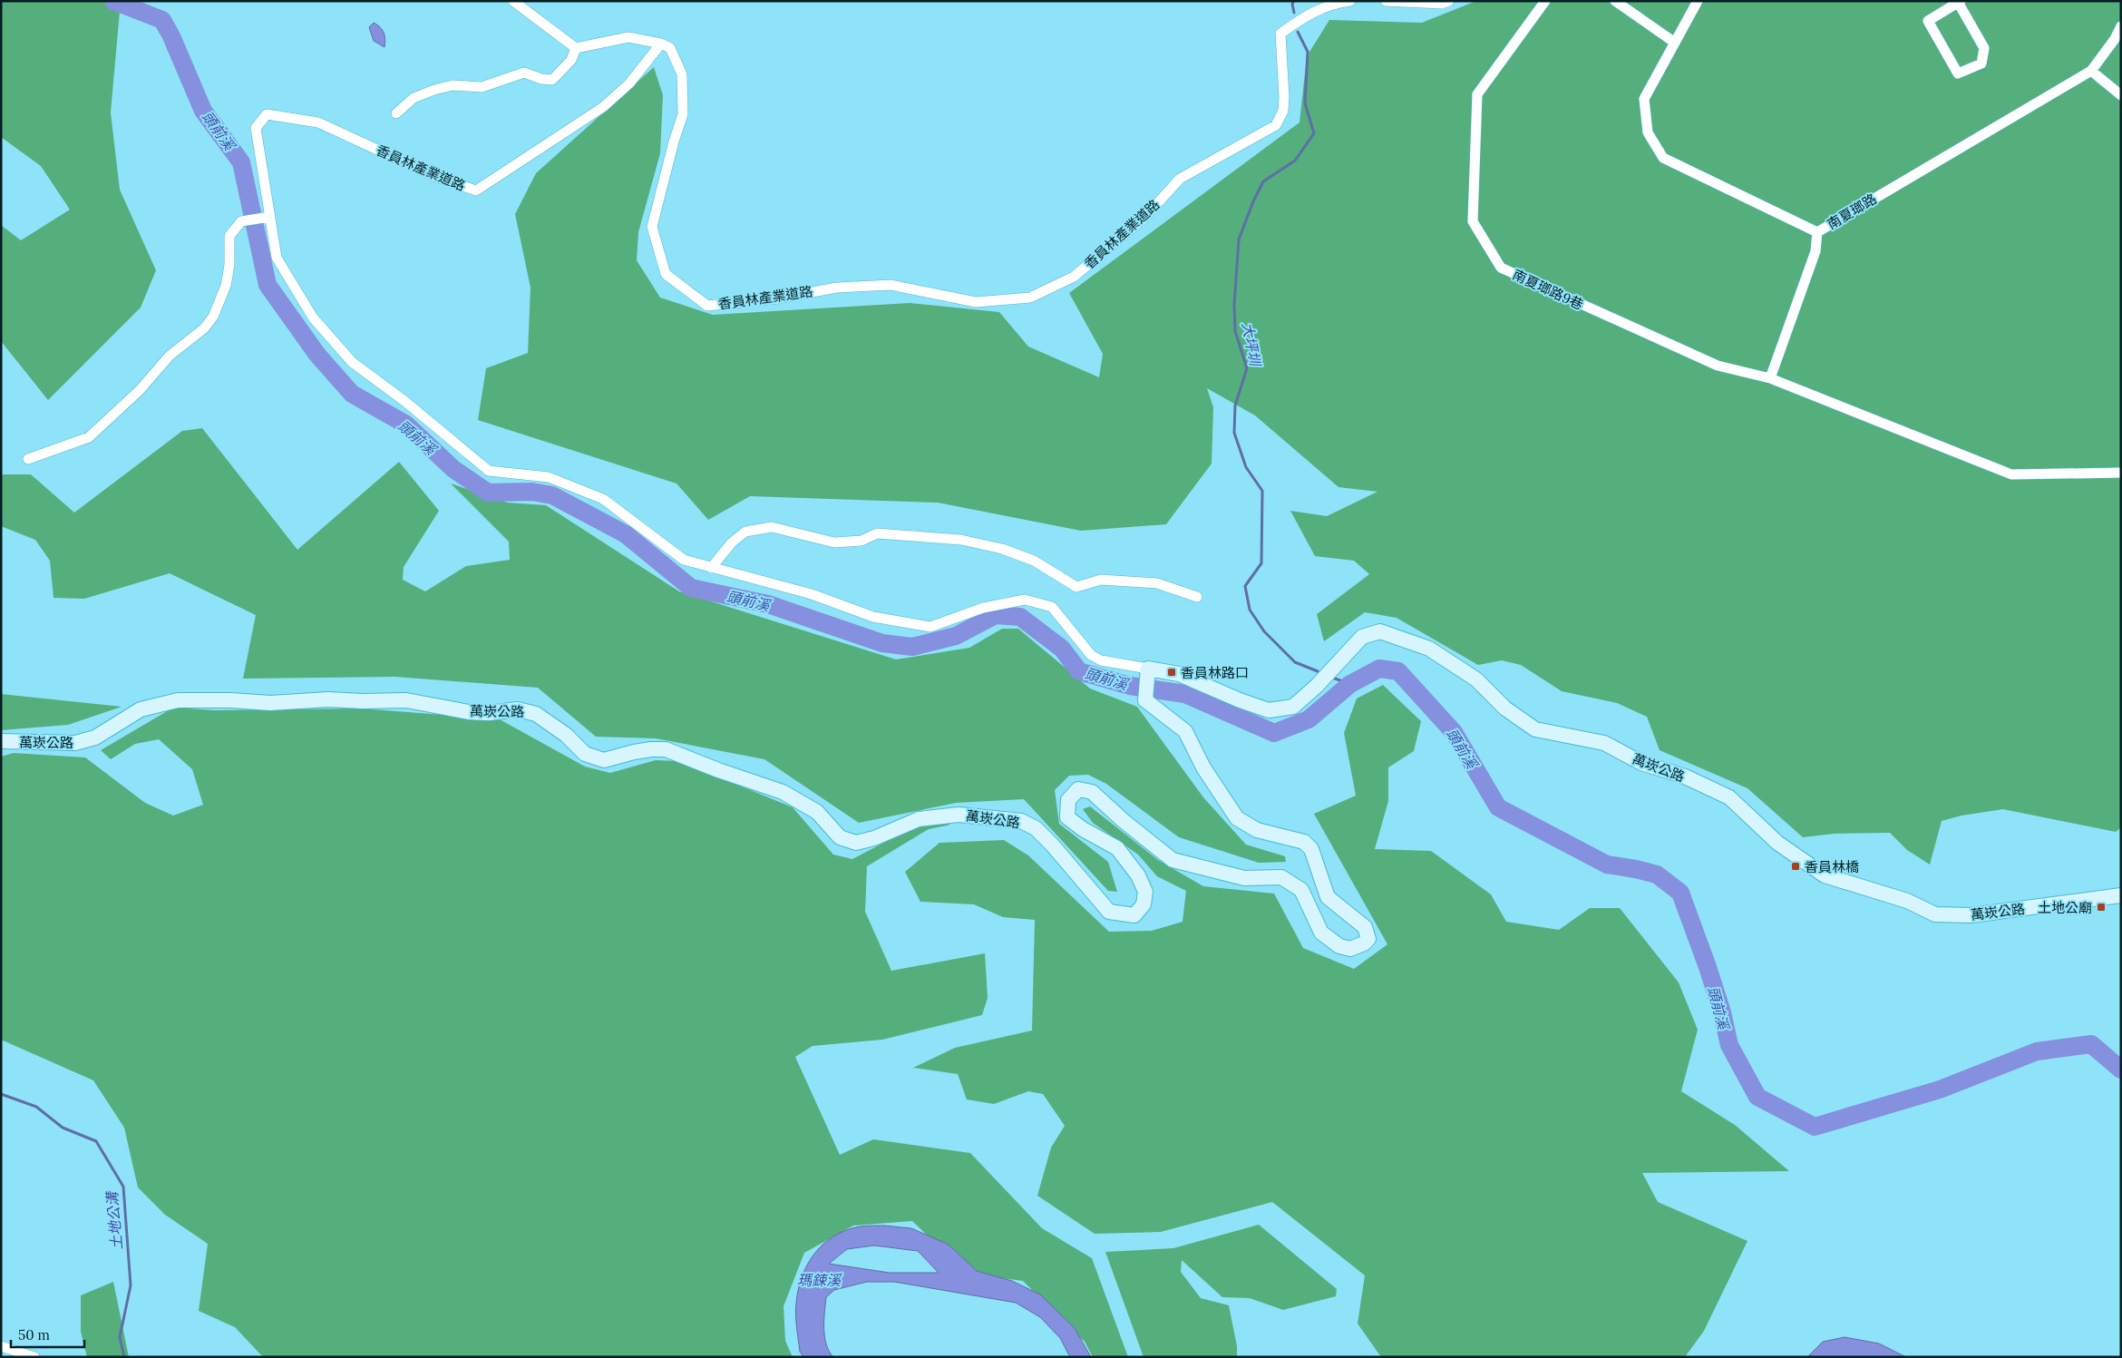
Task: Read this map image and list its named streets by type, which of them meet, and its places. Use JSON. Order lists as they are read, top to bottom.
{
  "streets": {
    "street": [
      "香員林產業道路",
      "南夏瑯路",
      "南夏瑯路9巷",
      "萬崁公路"
    ]
  },
  "crossings": [
    ["香員林產業道路", "萬崁公路"]
  ],
  "water": [
    "頭前溪",
    "大坪圳",
    "土地公溝",
    "瑪鋉溪"
  ],
  "places": {
    "transit": ["香員林路口", "香員林橋", "土地公廟"]
  },
  "scale_bar": "50 m"
}
